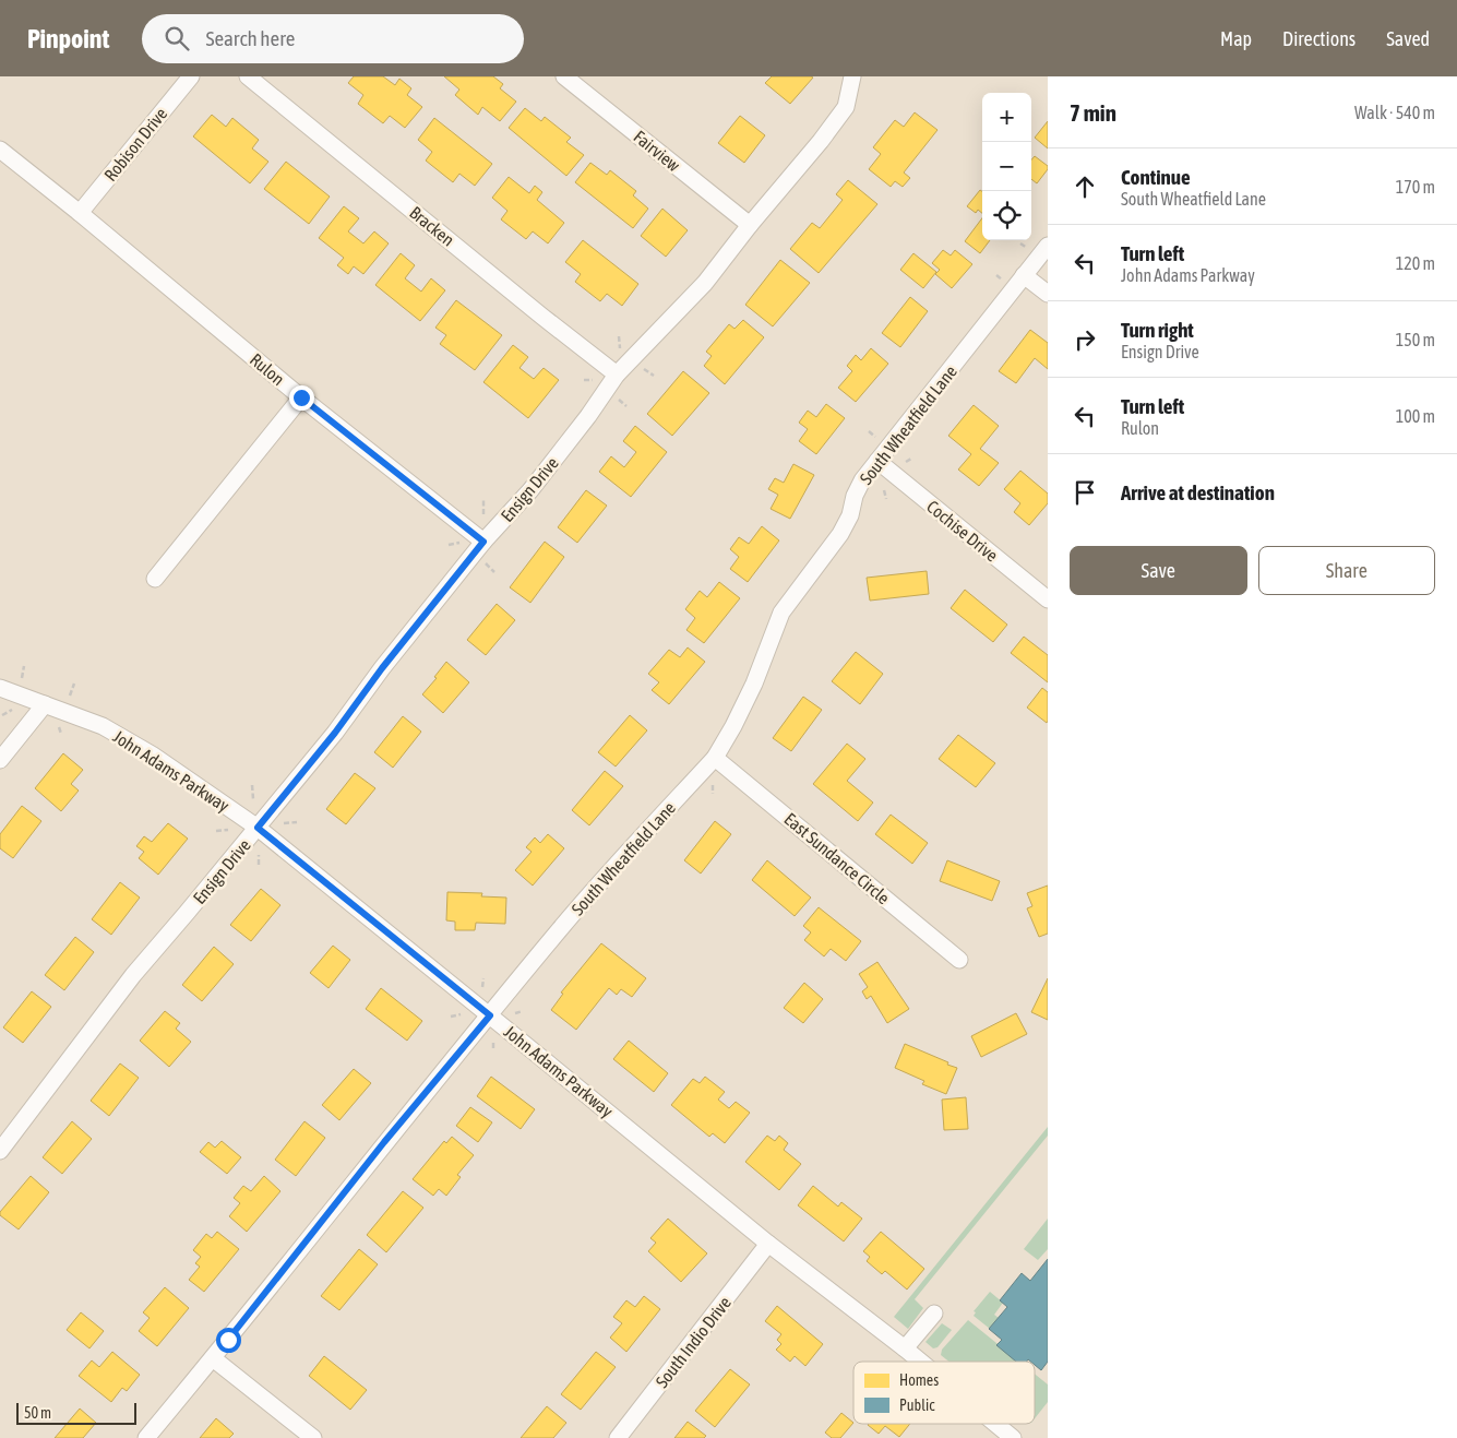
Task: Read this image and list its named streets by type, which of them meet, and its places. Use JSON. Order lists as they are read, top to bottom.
{
  "streets": {
    "street": [
      "Robison Drive",
      "Fairview",
      "Bracken",
      "Rulon",
      "South Wheatfield Lane",
      "Ensign Drive",
      "Cochise Drive",
      "John Adams Parkway",
      "East Sundance Circle",
      "South Indio Drive"
    ]
  },
  "crossings": [
    ["Robison Drive", "Rulon"],
    ["Fairview", "Ensign Drive"],
    ["Bracken", "Ensign Drive"],
    ["Rulon", "Ensign Drive"],
    ["South Wheatfield Lane", "Cochise Drive"],
    ["South Wheatfield Lane", "John Adams Parkway"],
    ["South Wheatfield Lane", "East Sundance Circle"],
    ["Ensign Drive", "John Adams Parkway"],
    ["John Adams Parkway", "South Indio Drive"]
  ],
  "legend": ["Homes", "Public"],
  "scale_bar": "50 m",
  "page": {
    "header": "Pinpoint",
    "search": "Search here",
    "nav": ["Map", "Directions", "Saved"],
    "heading": ["7 min", "Walk · 540 m"],
    "map_buttons": ["+", "−"],
    "list": [
      ["Continue", "South Wheatfield Lane", "170 m"],
      ["Turn left", "John Adams Parkway", "120 m"],
      ["Turn right", "Ensign Drive", "150 m"],
      ["Turn left", "Rulon", "100 m"],
      "Arrive at destination"
    ],
    "buttons": ["Save", "Share"],
    "scale": "50 m"
  }
}
